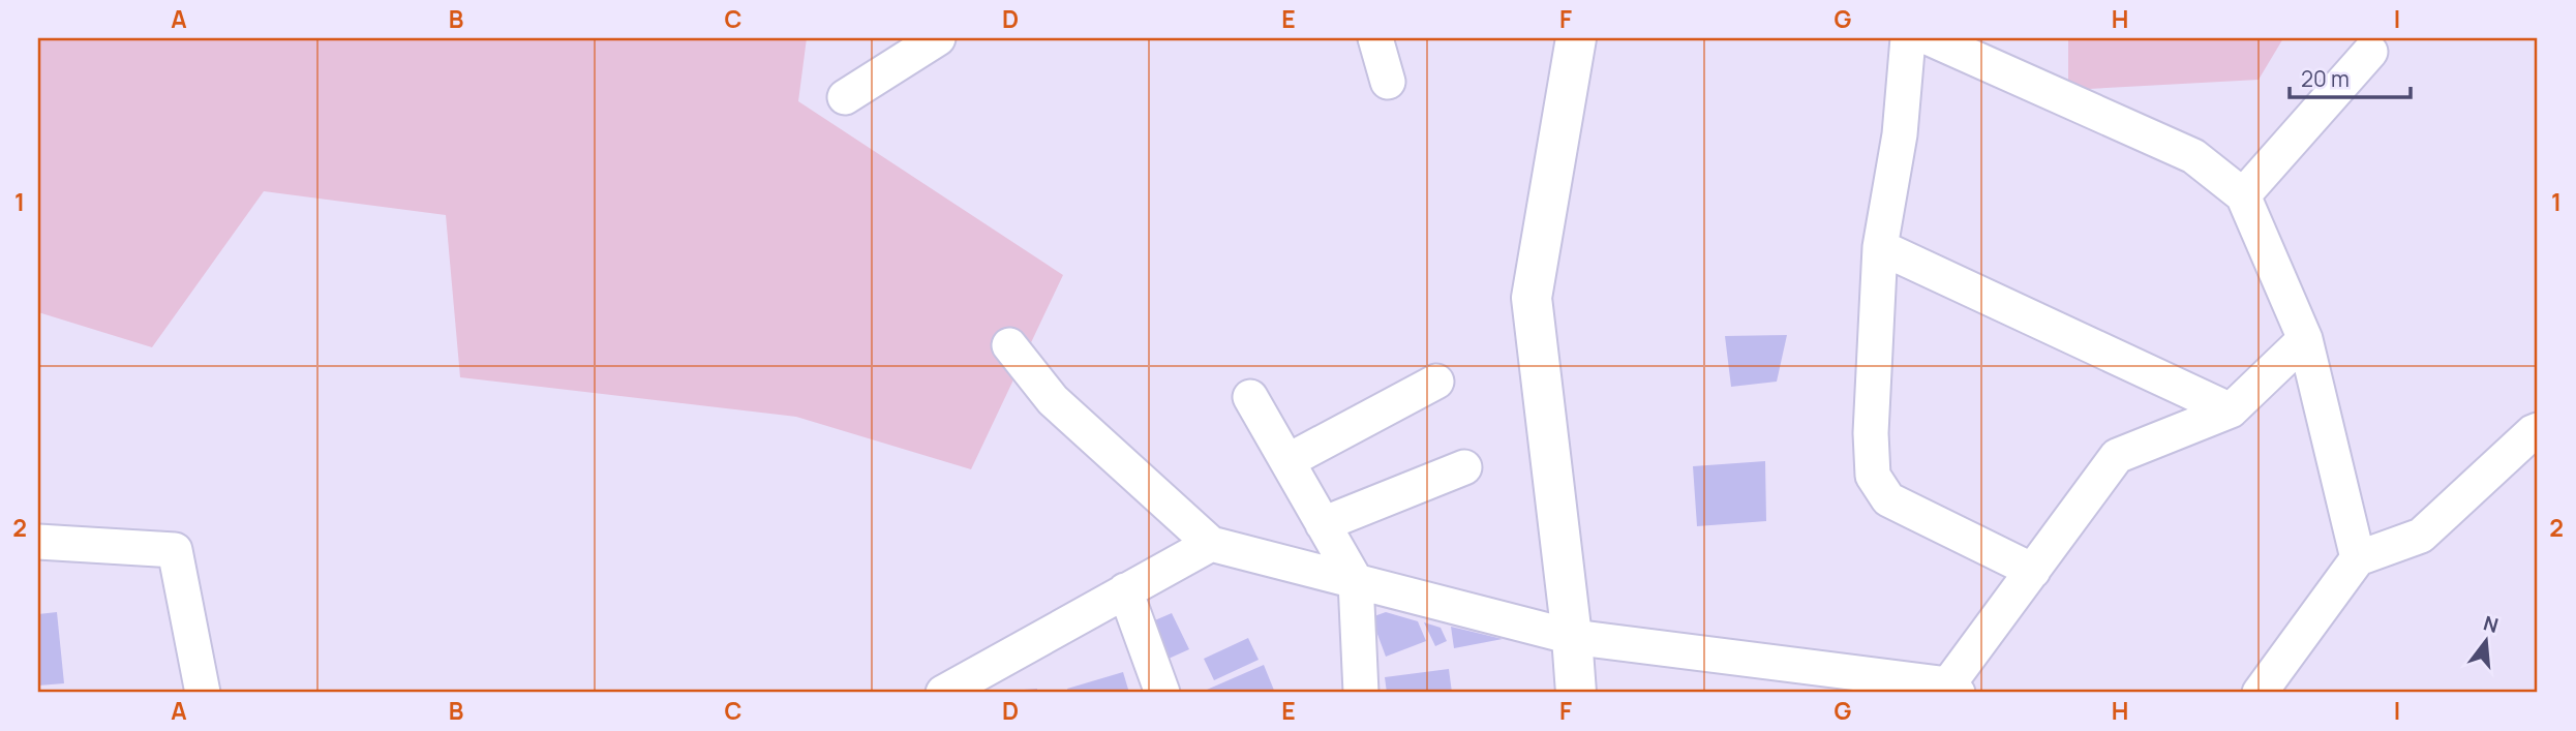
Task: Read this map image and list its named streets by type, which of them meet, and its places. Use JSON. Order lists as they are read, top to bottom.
{
  "scale_bar": "20 m",
  "north": "top",
  "grid": {
    "columns": [
      "A",
      "B",
      "C",
      "D",
      "E",
      "F",
      "G",
      "H",
      "I"
    ],
    "rows": ["1", "2"]
  }
}
